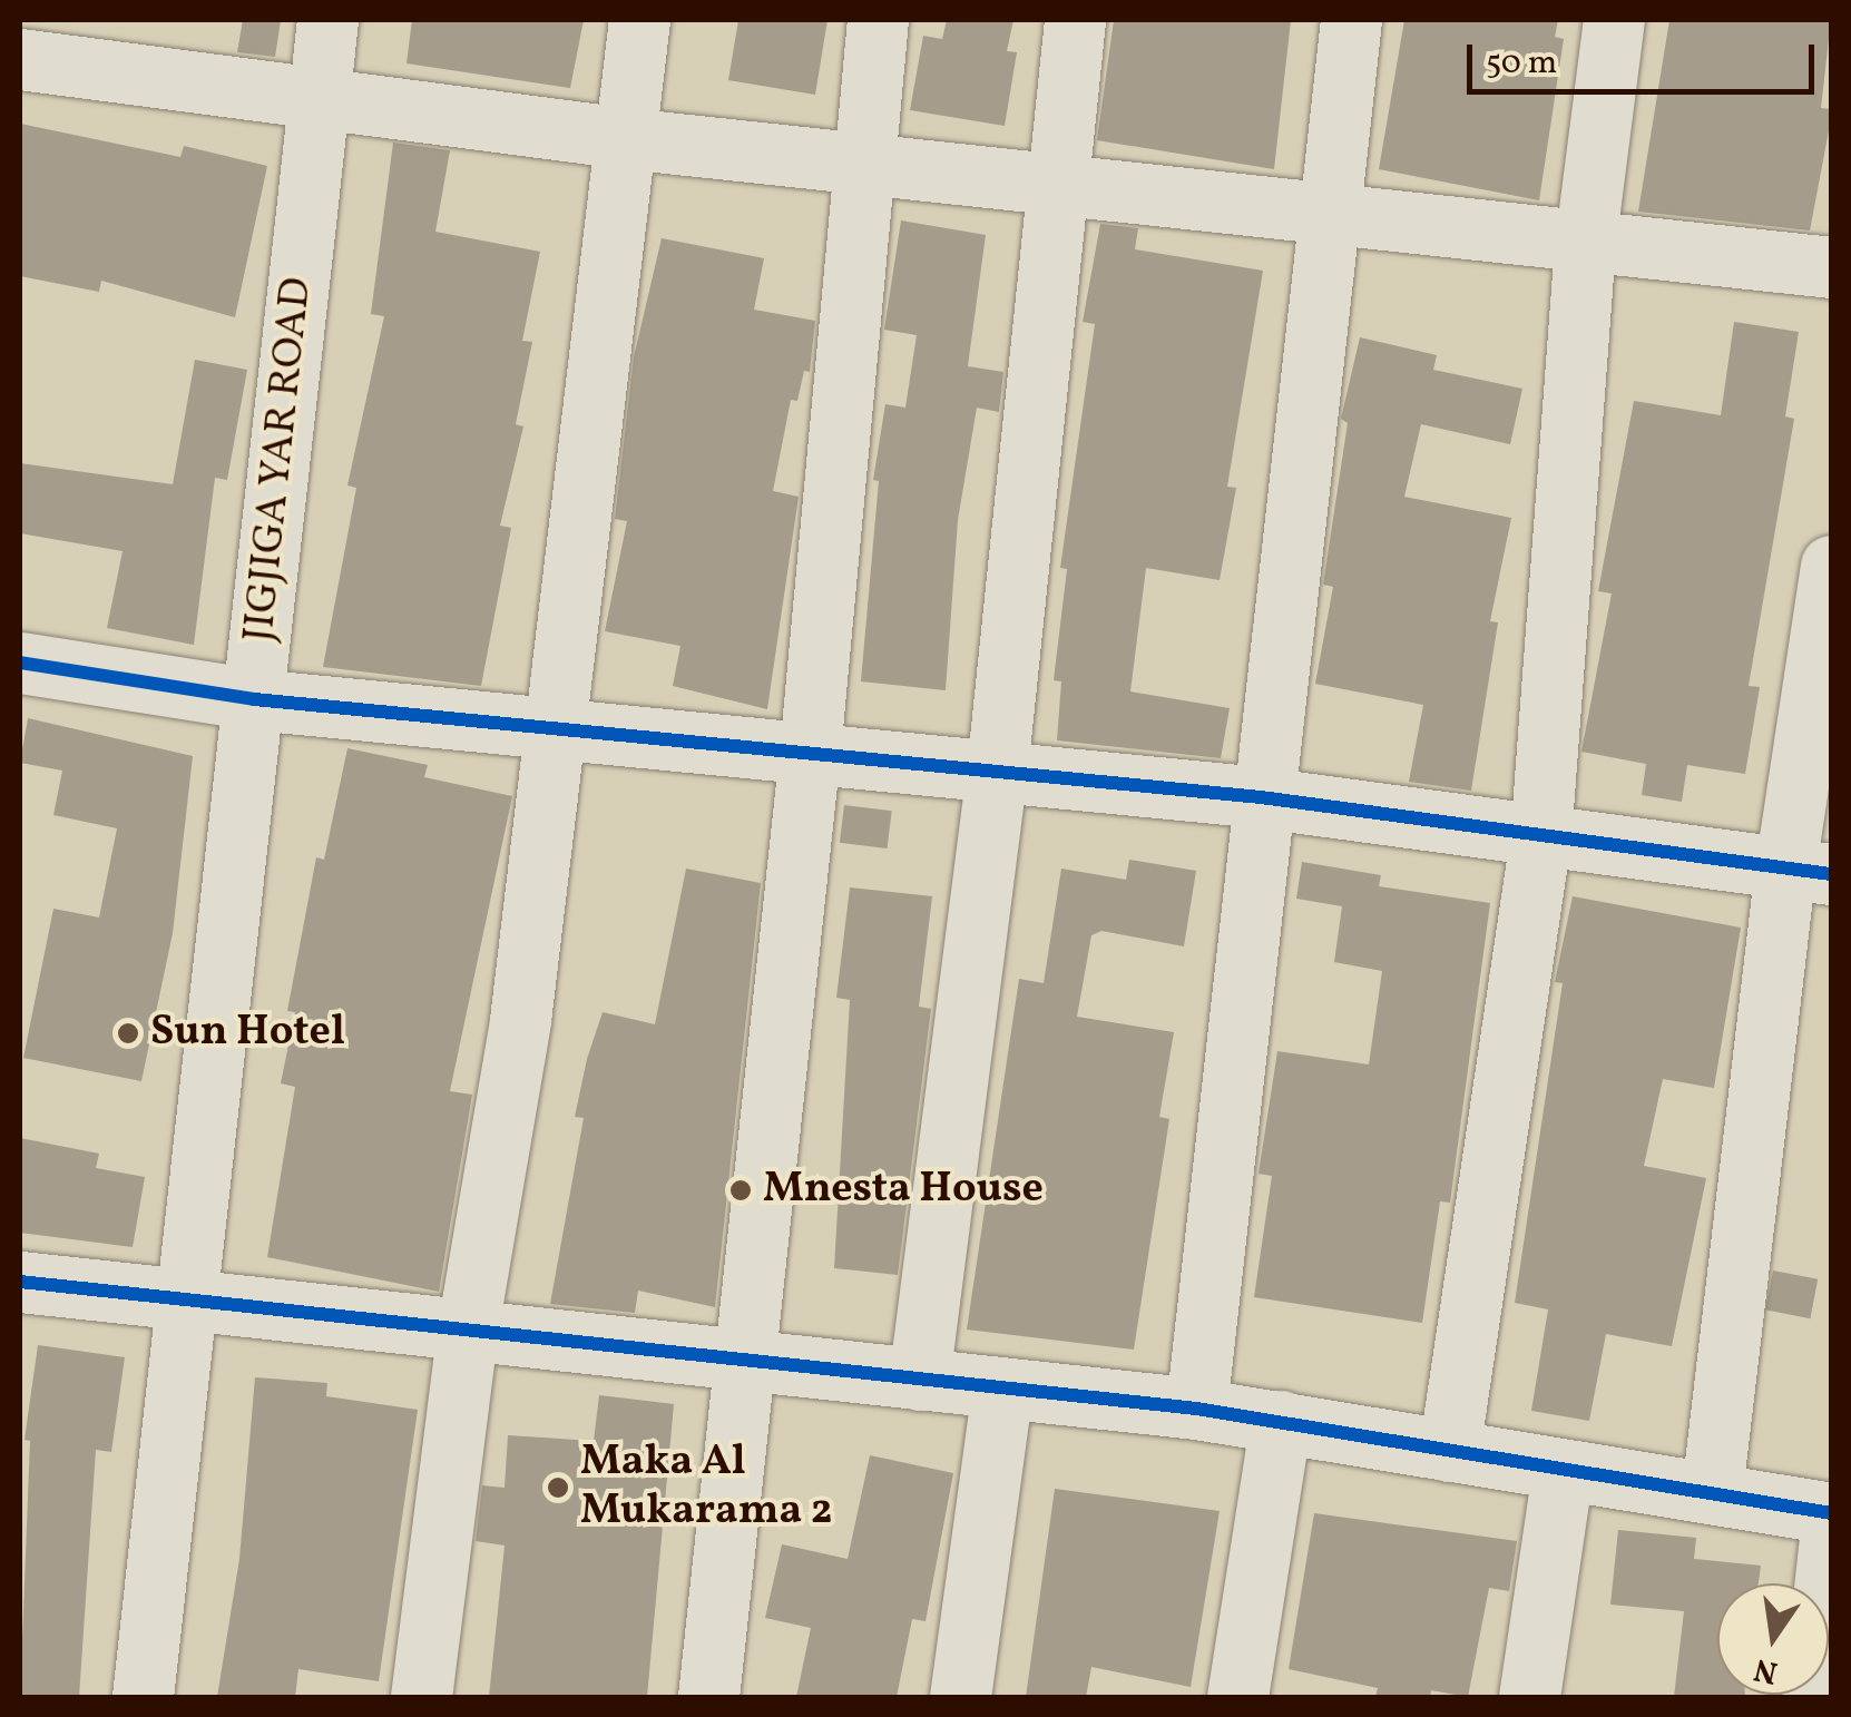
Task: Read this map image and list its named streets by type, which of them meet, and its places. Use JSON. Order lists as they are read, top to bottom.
{
  "streets": {
    "street": ["JIGJIGA YAR ROAD"]
  },
  "places": ["Sun Hotel", "Mnesta House", "Maka Al Mukarama 2"],
  "scale_bar": "50 m",
  "north": "bottom"
}
